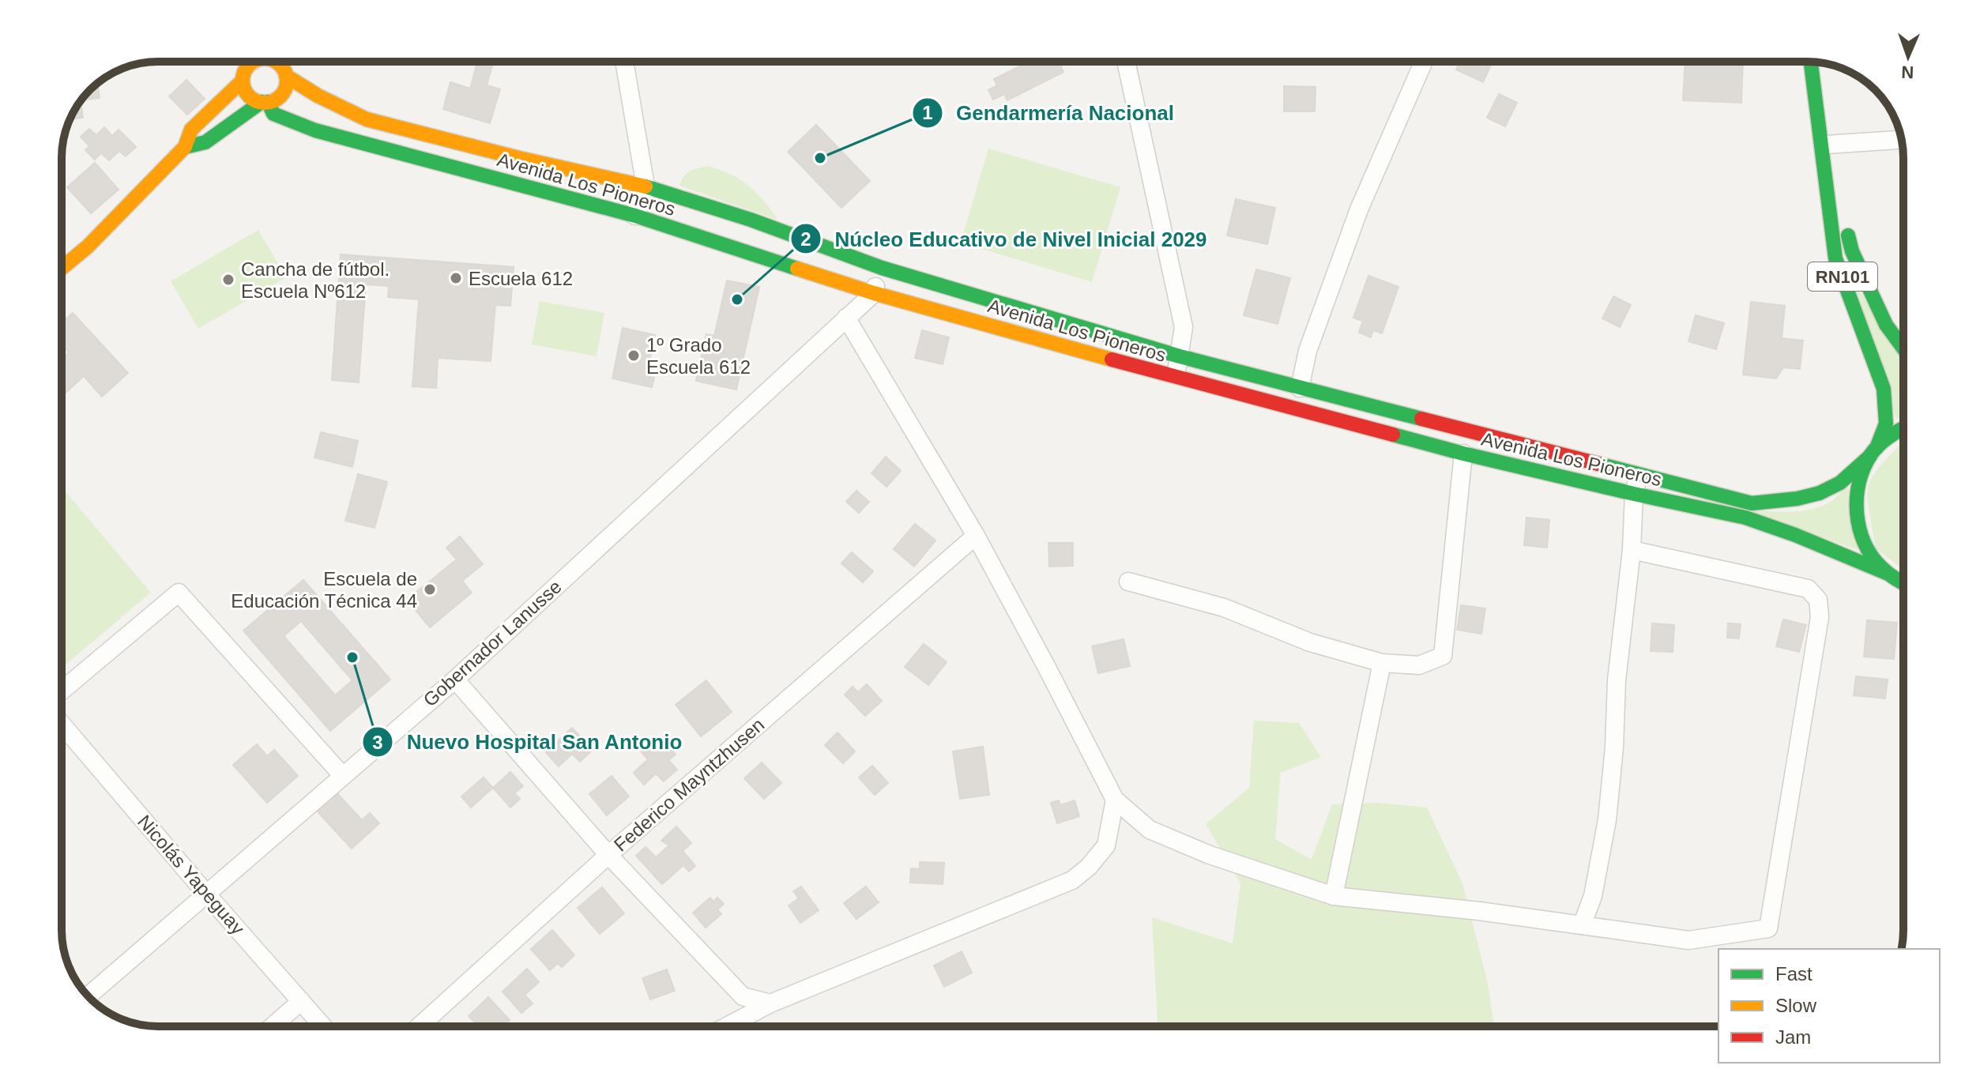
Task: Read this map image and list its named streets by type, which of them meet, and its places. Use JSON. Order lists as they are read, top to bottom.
{
  "streets": {
    "main road": ["Avenida Los Pioneros", "RN101"],
    "street": ["Gobernador Lanusse", "Federico Mayntzhusen", "Nicolás Yapeguay"]
  },
  "crossings": [
    ["Avenida Los Pioneros", "RN101"],
    ["Avenida Los Pioneros", "Gobernador Lanusse"],
    ["Gobernador Lanusse", "Nicolás Yapeguay"]
  ],
  "places": [
    "Gendarmería Nacional",
    "Escuela 612",
    "Cancha de fútbol. Escuela Nº612",
    "Núcleo Educativo de Nivel Inicial 2029",
    "1º Grado Escuela 612",
    "Escuela de Educación Técnica 44",
    "Nuevo Hospital San Antonio"
  ],
  "legend": ["Fast", "Slow", "Jam"],
  "north": "bottom"
}
